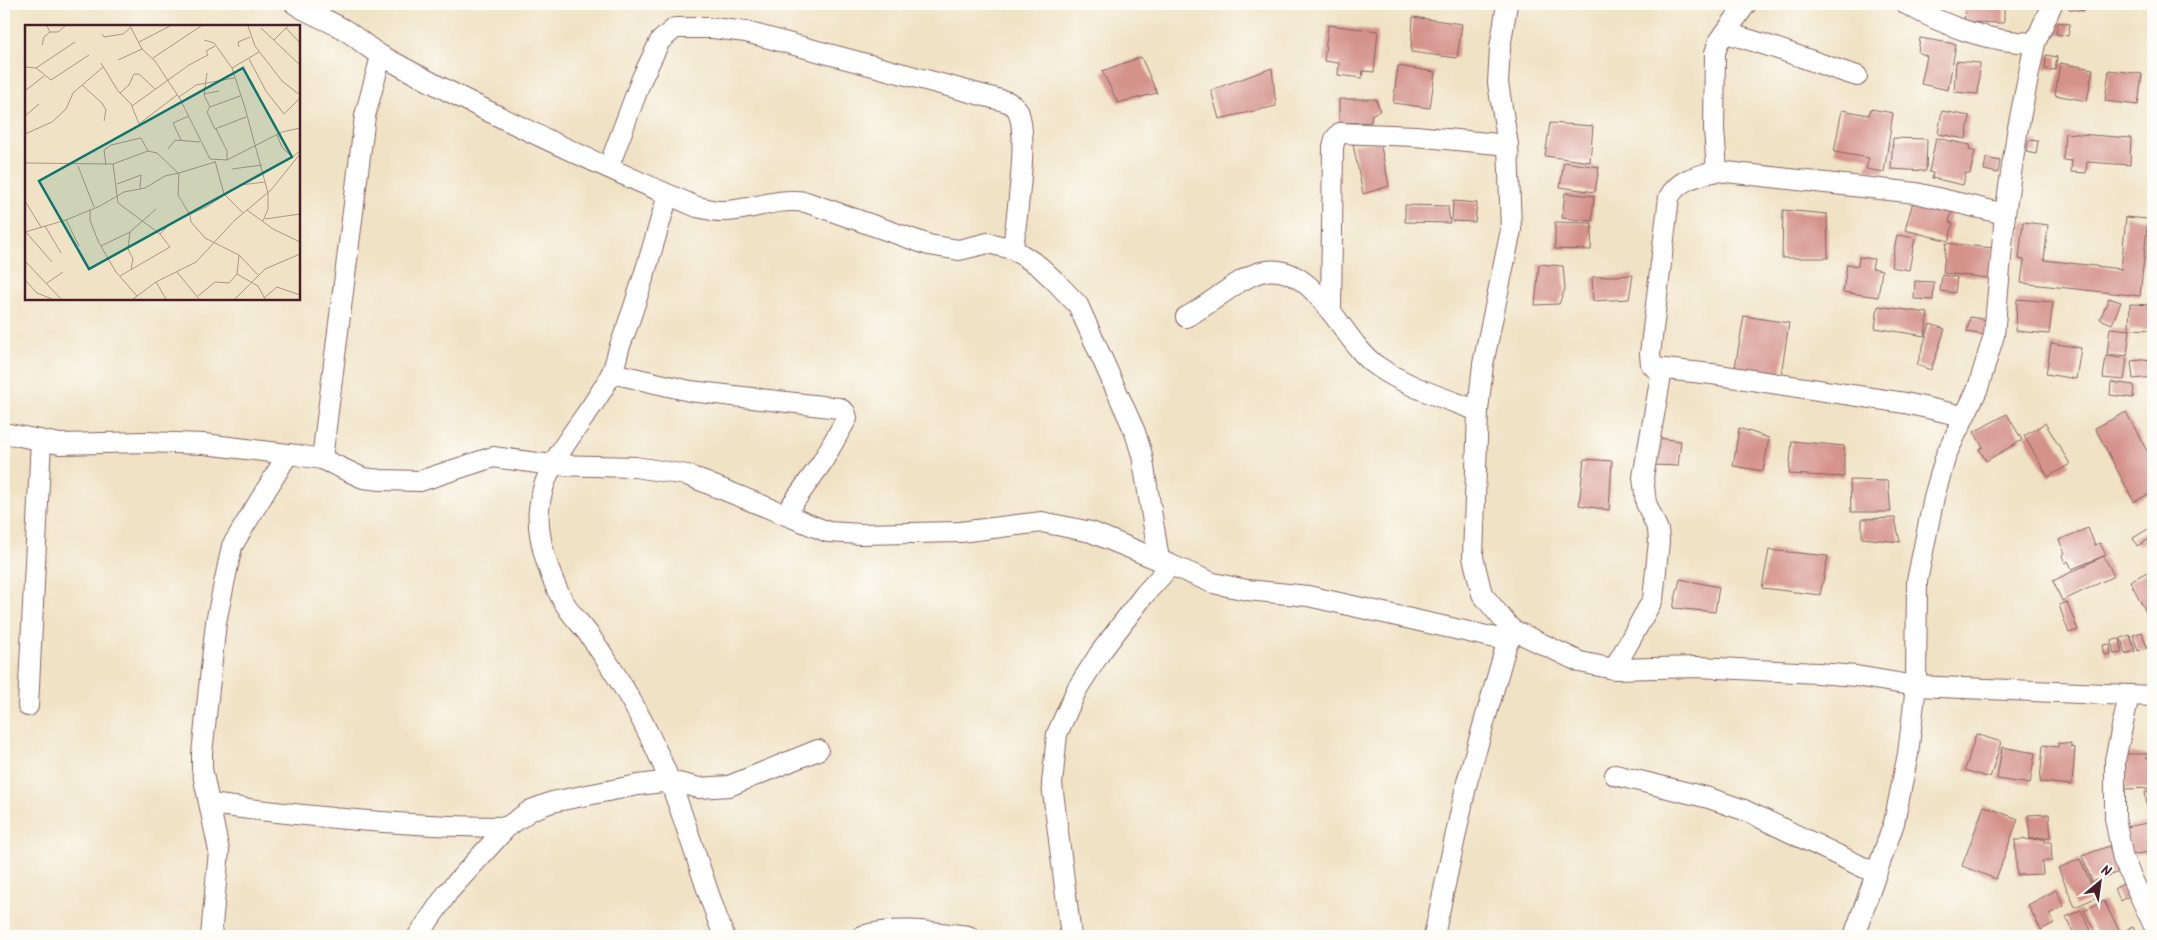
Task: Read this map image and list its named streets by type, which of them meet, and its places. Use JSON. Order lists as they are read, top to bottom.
{
  "north": "top right"
}
